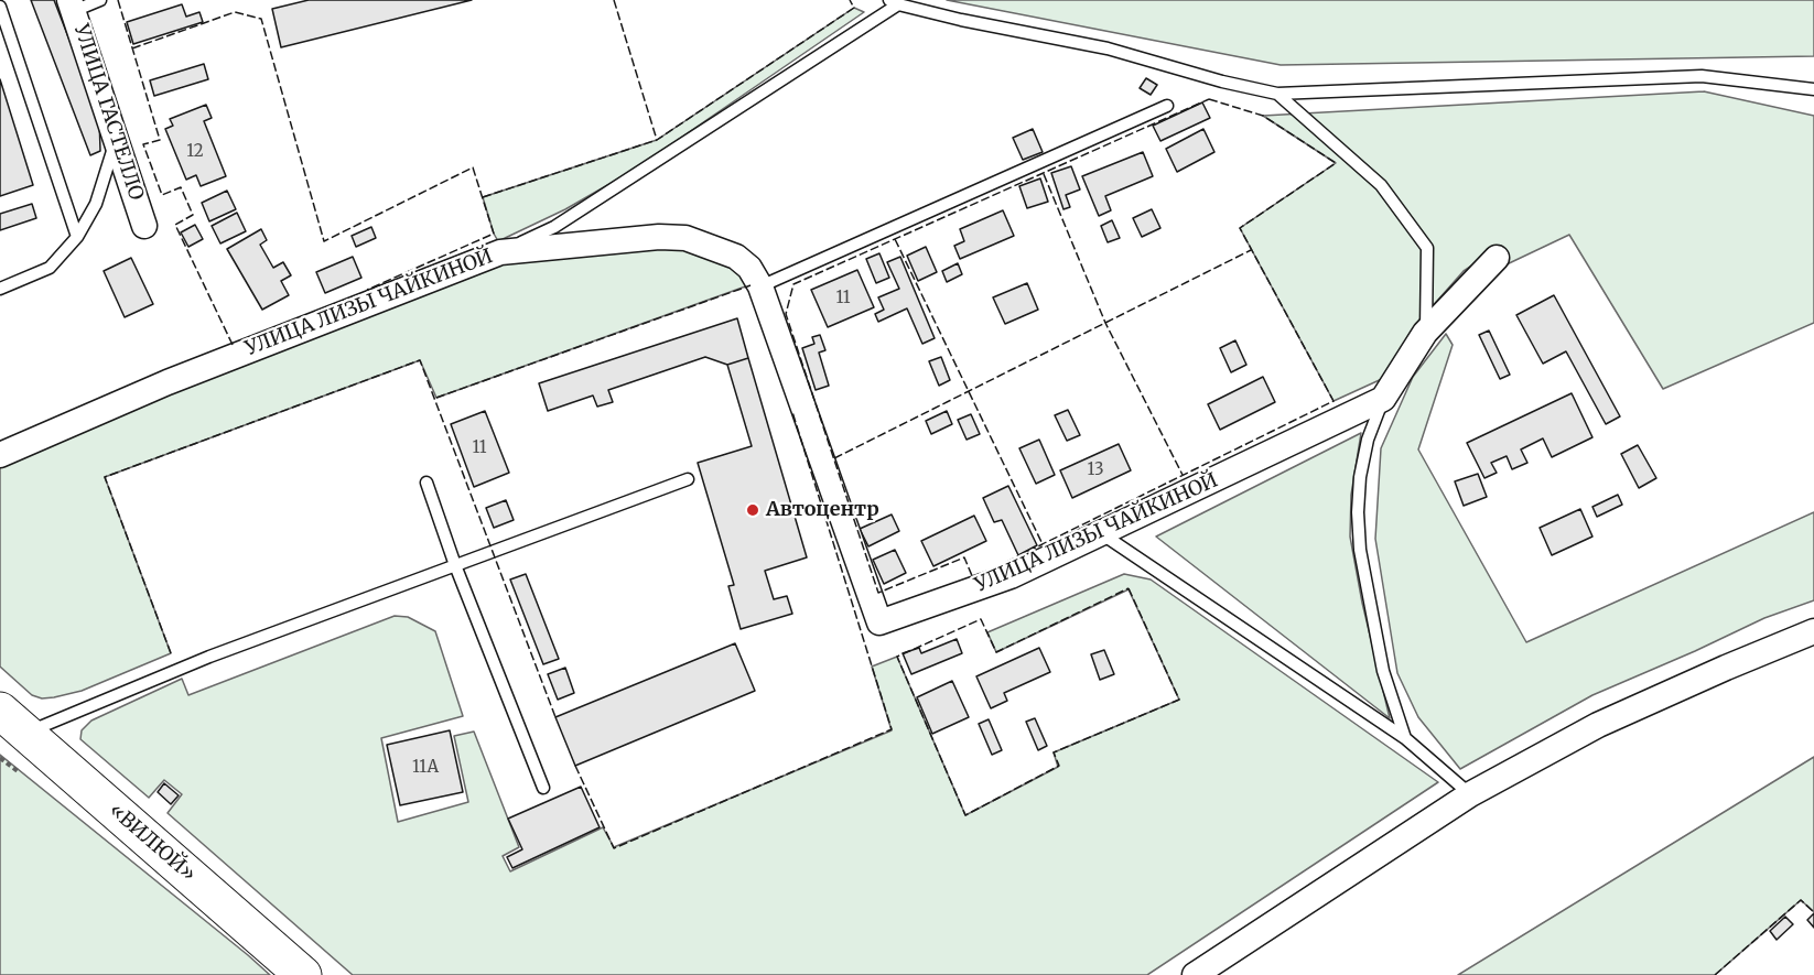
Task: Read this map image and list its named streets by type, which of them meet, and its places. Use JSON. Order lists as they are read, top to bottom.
{
  "streets": {
    "highway": ["«ВИЛЮЙ»"],
    "street": ["УЛИЦА ГАСТЕЛЛО", "УЛИЦА ЛИЗЫ ЧАЙКИНОЙ"]
  },
  "places": ["Автоцентр"],
  "house_numbers": [
    "12",
    "11",
    "11",
    "13",
    "11А"
  ]
}
